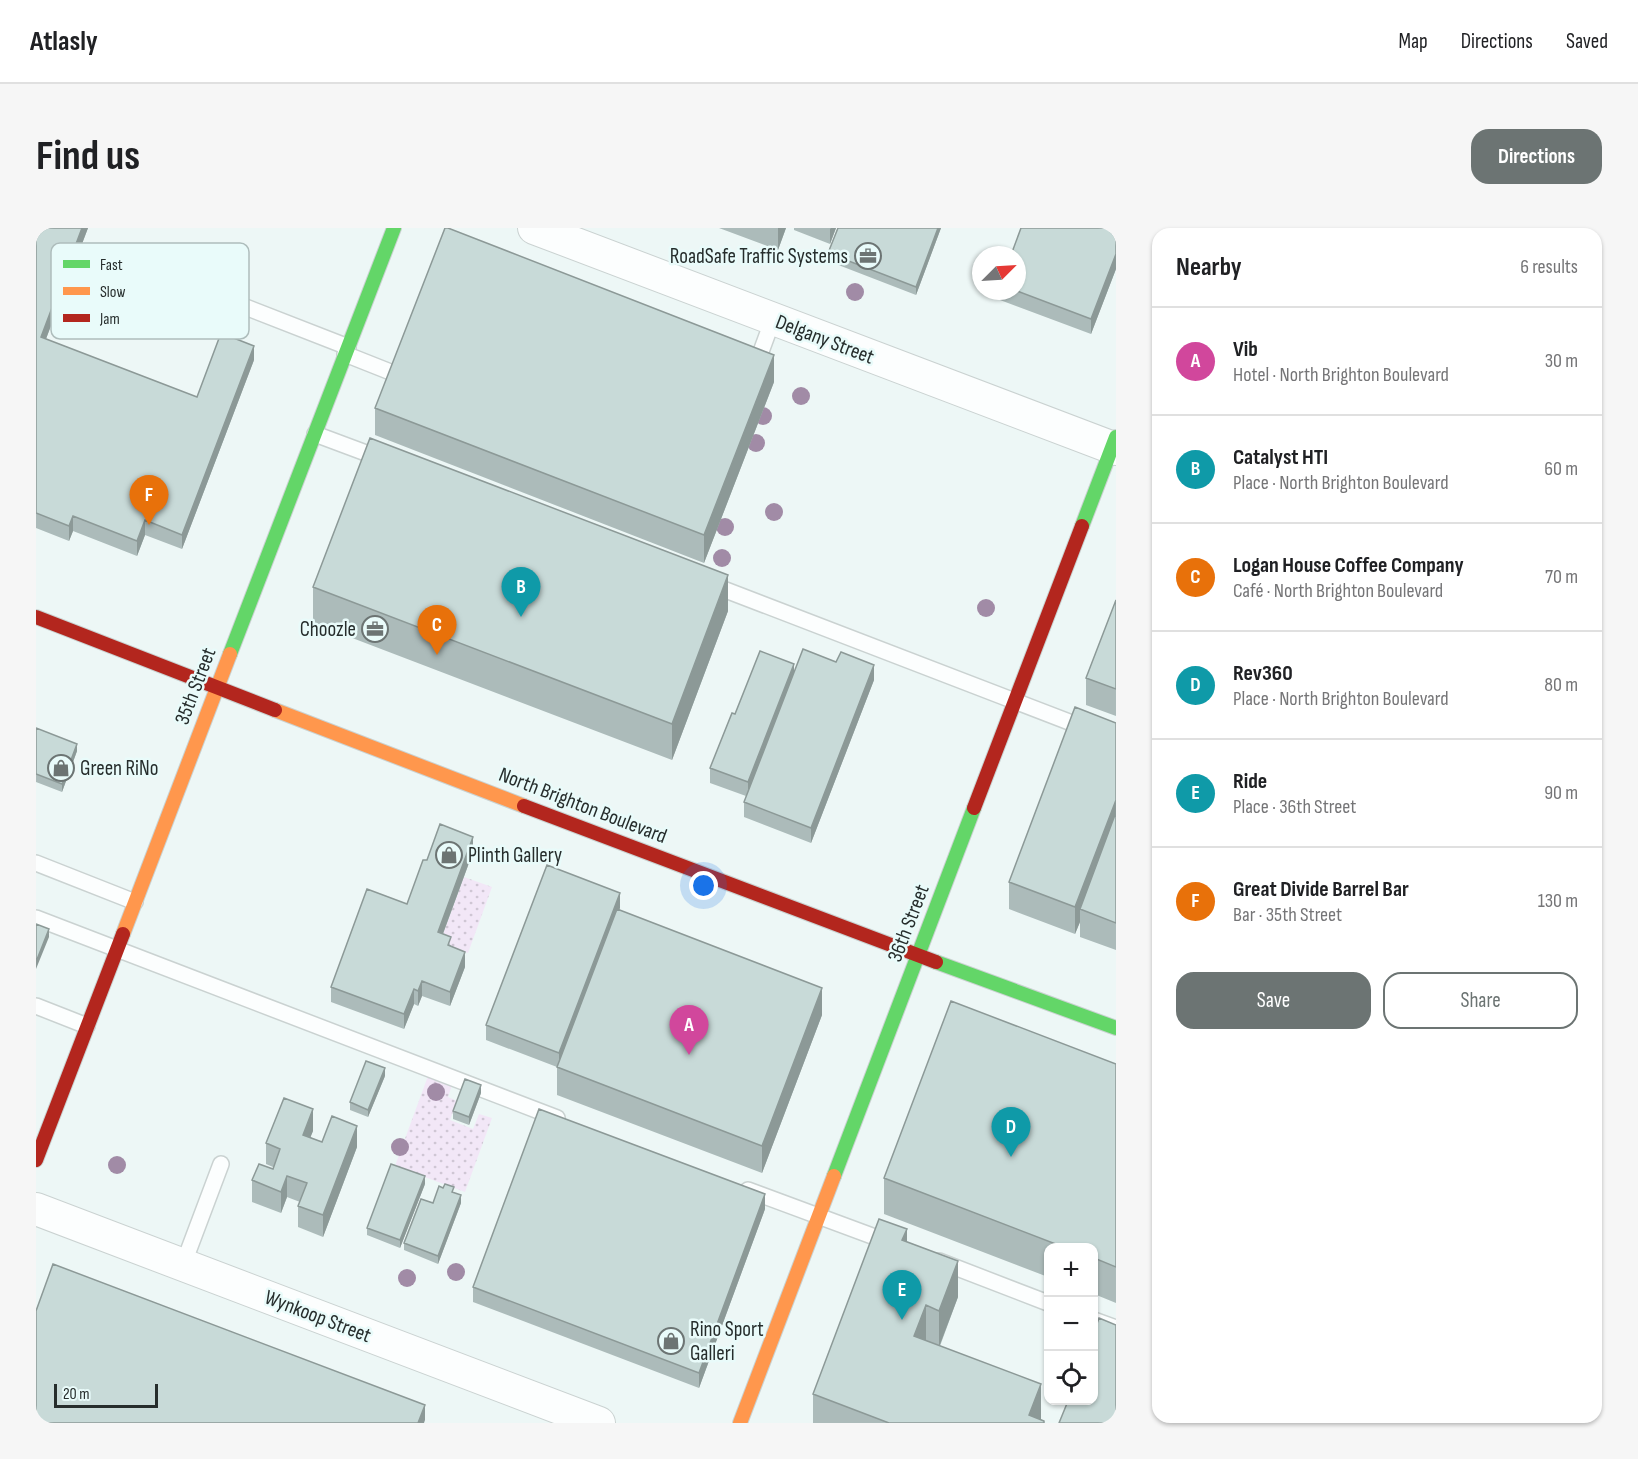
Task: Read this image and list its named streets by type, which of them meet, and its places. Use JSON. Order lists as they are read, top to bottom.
{
  "streets": {
    "street": [
      "Delgany Street",
      "35th Street",
      "North Brighton Boulevard",
      "36th Street",
      "Wynkoop Street"
    ]
  },
  "crossings": [
    ["Delgany Street", "36th Street"],
    ["35th Street", "North Brighton Boulevard"],
    ["North Brighton Boulevard", "36th Street"]
  ],
  "places": {
    "office": ["RoadSafe Traffic Systems", "Choozle"],
    "shop": ["Green RiNo", "Plinth Gallery", "Rino Sport Galleri"]
  },
  "legend": ["Fast", "Slow", "Jam"],
  "scale_bar": "20 m",
  "north": "top right",
  "page": {
    "header": "Atlasly",
    "nav": ["Map", "Directions", "Saved"],
    "buttons": [
      "Directions",
      ["Save", "Share"]
    ],
    "title": "Find us",
    "heading": ["Nearby", "6 results"],
    "list": [
      {
        "mark": "A",
        "name": "Vib",
        "note": "Hotel · North Brighton Boulevard",
        "value": "30 m"
      },
      {
        "mark": "B",
        "name": "Catalyst HTI",
        "note": "Place · North Brighton Boulevard",
        "value": "60 m"
      },
      {
        "mark": "C",
        "name": "Logan House Coffee Company",
        "note": "Café · North Brighton Boulevard",
        "value": "70 m"
      },
      {
        "mark": "D",
        "name": "Rev360",
        "note": "Place · North Brighton Boulevard",
        "value": "80 m"
      },
      {
        "mark": "E",
        "name": "Ride",
        "note": "Place · 36th Street",
        "value": "90 m"
      },
      {
        "mark": "F",
        "name": "Great Divide Barrel Bar",
        "note": "Bar · 35th Street",
        "value": "130 m"
      }
    ],
    "pins": [
      "F",
      "B",
      "C",
      "A",
      "D",
      "E"
    ],
    "map_buttons": ["+", "−"],
    "scale": "20 m"
  }
}
